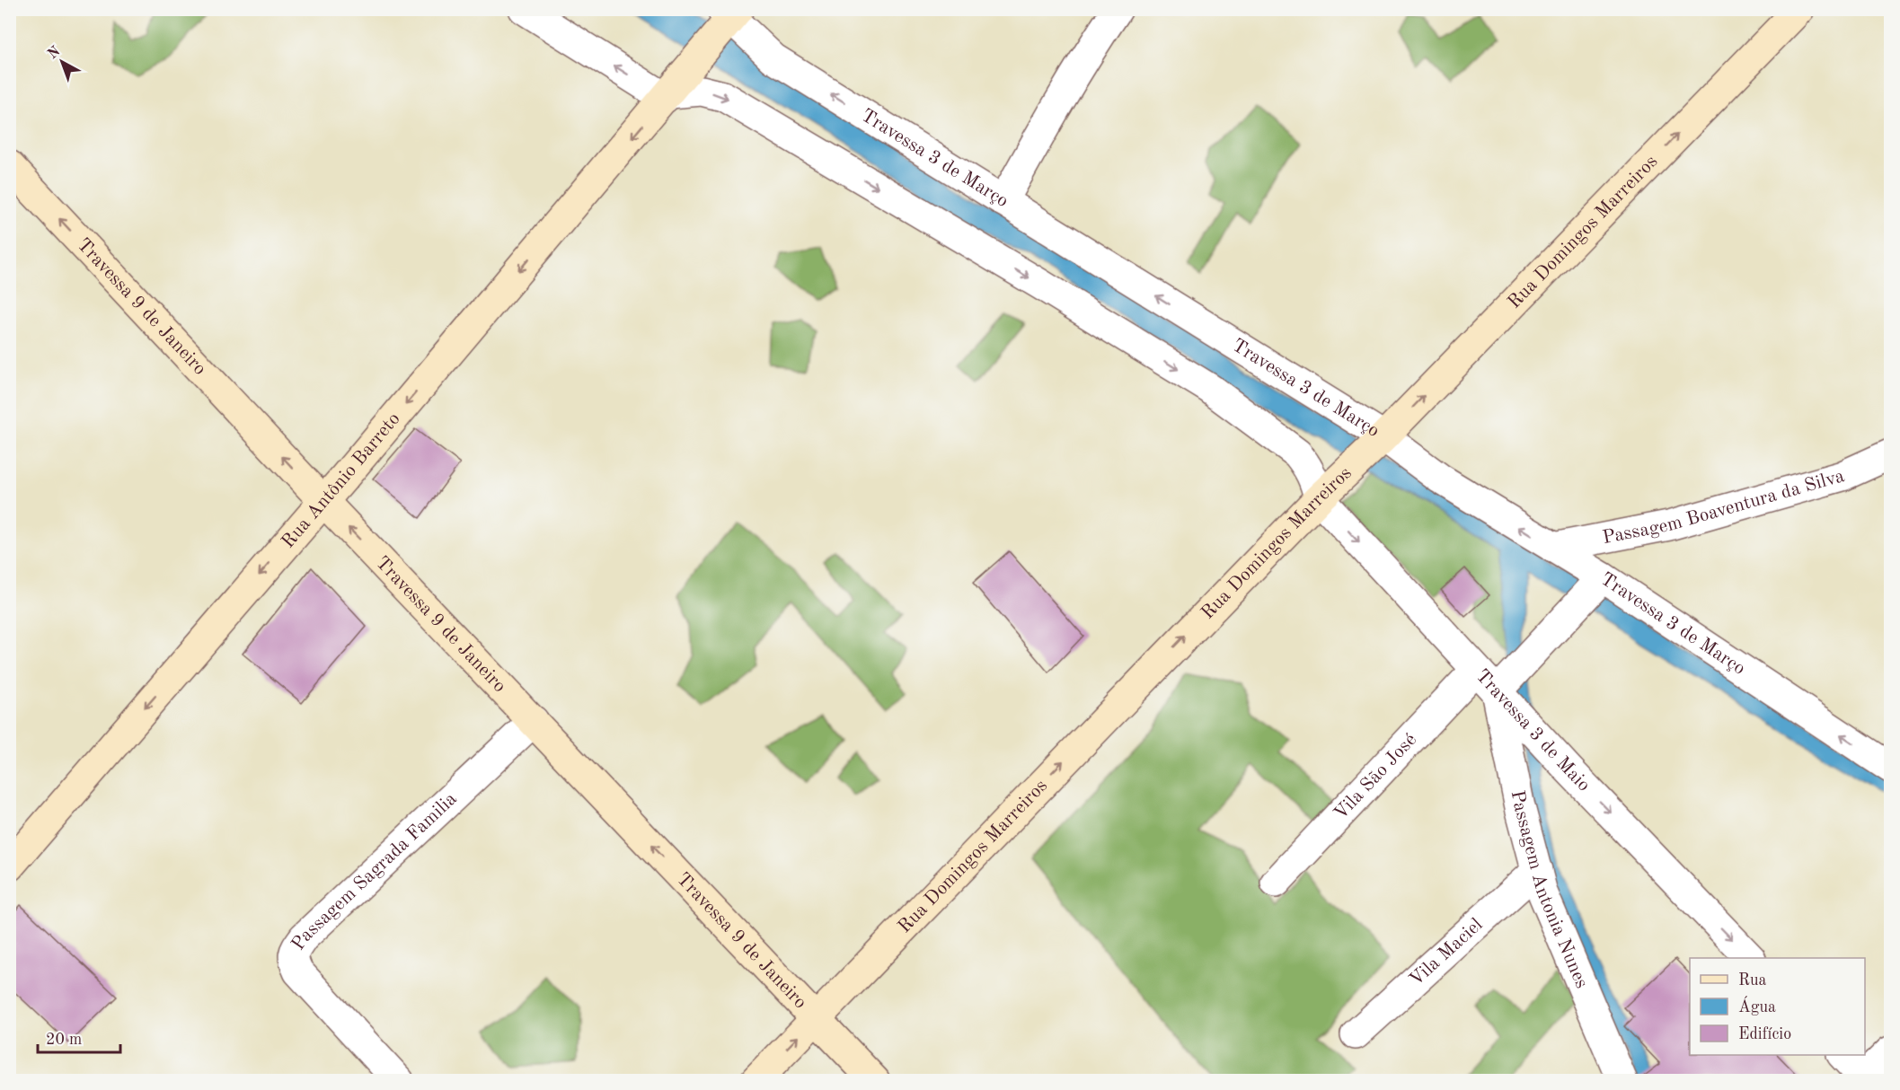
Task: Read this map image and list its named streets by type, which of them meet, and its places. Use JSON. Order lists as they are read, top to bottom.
{
  "streets": {
    "main road": ["Rua Domingos Marreiros", "Travessa 9 de Janeiro", "Rua Antônio Barreto"],
    "street": [
      "Travessa 3 de Março",
      "Passagem Boaventura da Silva",
      "Travessa 3 de Maio",
      "Vila São José",
      "Passagem Sagrada Familia",
      "Passagem Antonia Nunes",
      "Vila Maciel"
    ]
  },
  "crossings": [
    ["Travessa 3 de Março", "Rua Domingos Marreiros"],
    ["Travessa 3 de Março", "Rua Antônio Barreto"],
    ["Travessa 3 de Março", "Passagem Boaventura da Silva"],
    ["Rua Domingos Marreiros", "Travessa 9 de Janeiro"],
    ["Rua Domingos Marreiros", "Travessa 3 de Maio"],
    ["Travessa 9 de Janeiro", "Rua Antônio Barreto"],
    ["Travessa 9 de Janeiro", "Passagem Sagrada Familia"],
    ["Travessa 3 de Maio", "Vila São José"],
    ["Travessa 3 de Maio", "Passagem Antonia Nunes"],
    ["Passagem Antonia Nunes", "Vila Maciel"]
  ],
  "one_way": [
    "Rua Domingos Marreiros",
    "Travessa 9 de Janeiro",
    "Rua Antônio Barreto",
    "Travessa 3 de Maio"
  ],
  "legend": ["Rua", "Água", "Edifício"],
  "scale_bar": "20 m",
  "north": "top left"
}
